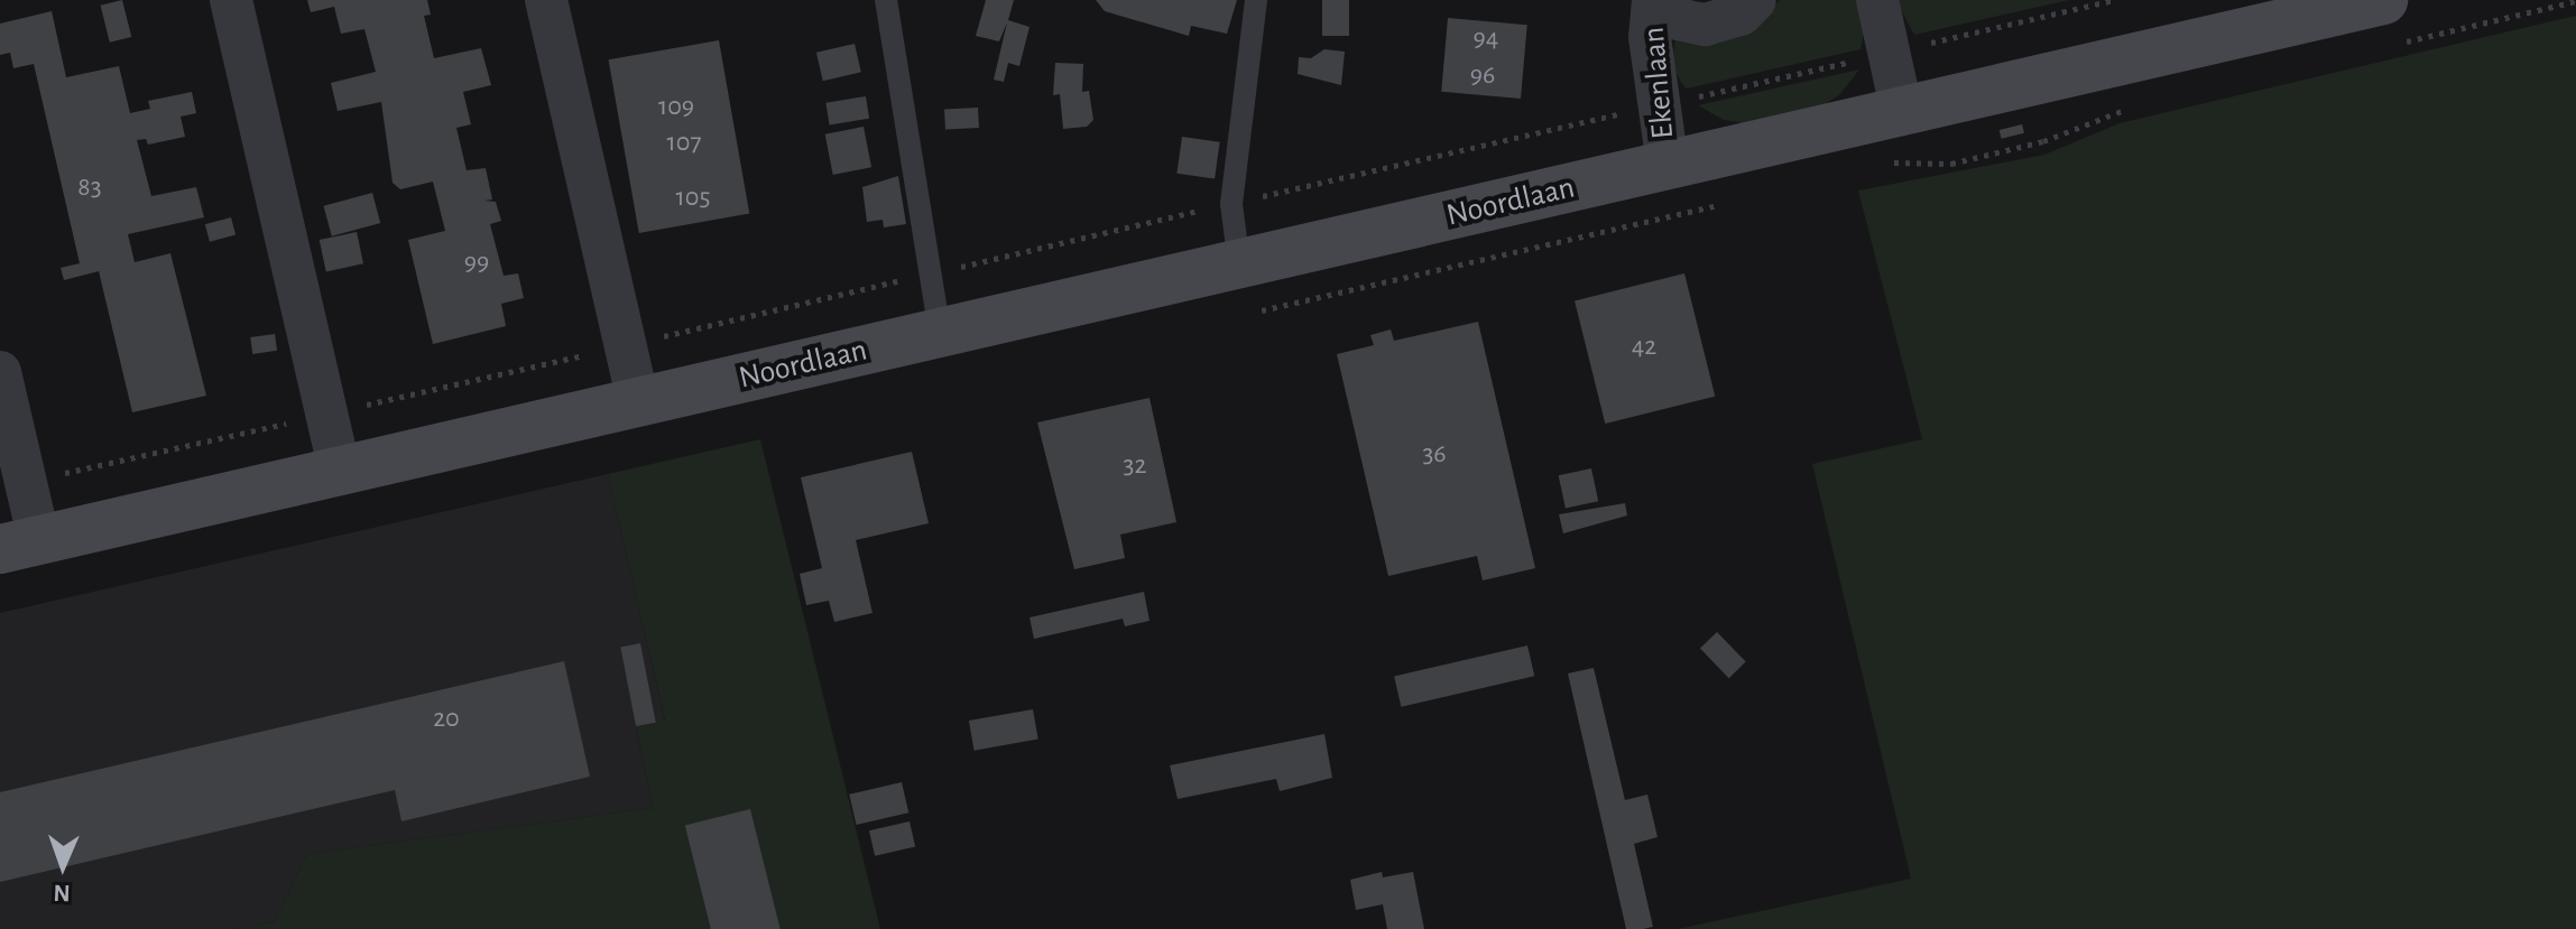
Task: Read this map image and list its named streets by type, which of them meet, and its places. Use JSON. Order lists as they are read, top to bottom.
{
  "streets": {
    "street": ["Ekenlaan", "Noordlaan"]
  },
  "crossings": [
    ["Ekenlaan", "Noordlaan"]
  ],
  "house_numbers": [
    "94",
    "96",
    "109",
    "107",
    "83",
    "105",
    "99",
    "42",
    "36",
    "32",
    "20"
  ],
  "north": "bottom"
}
